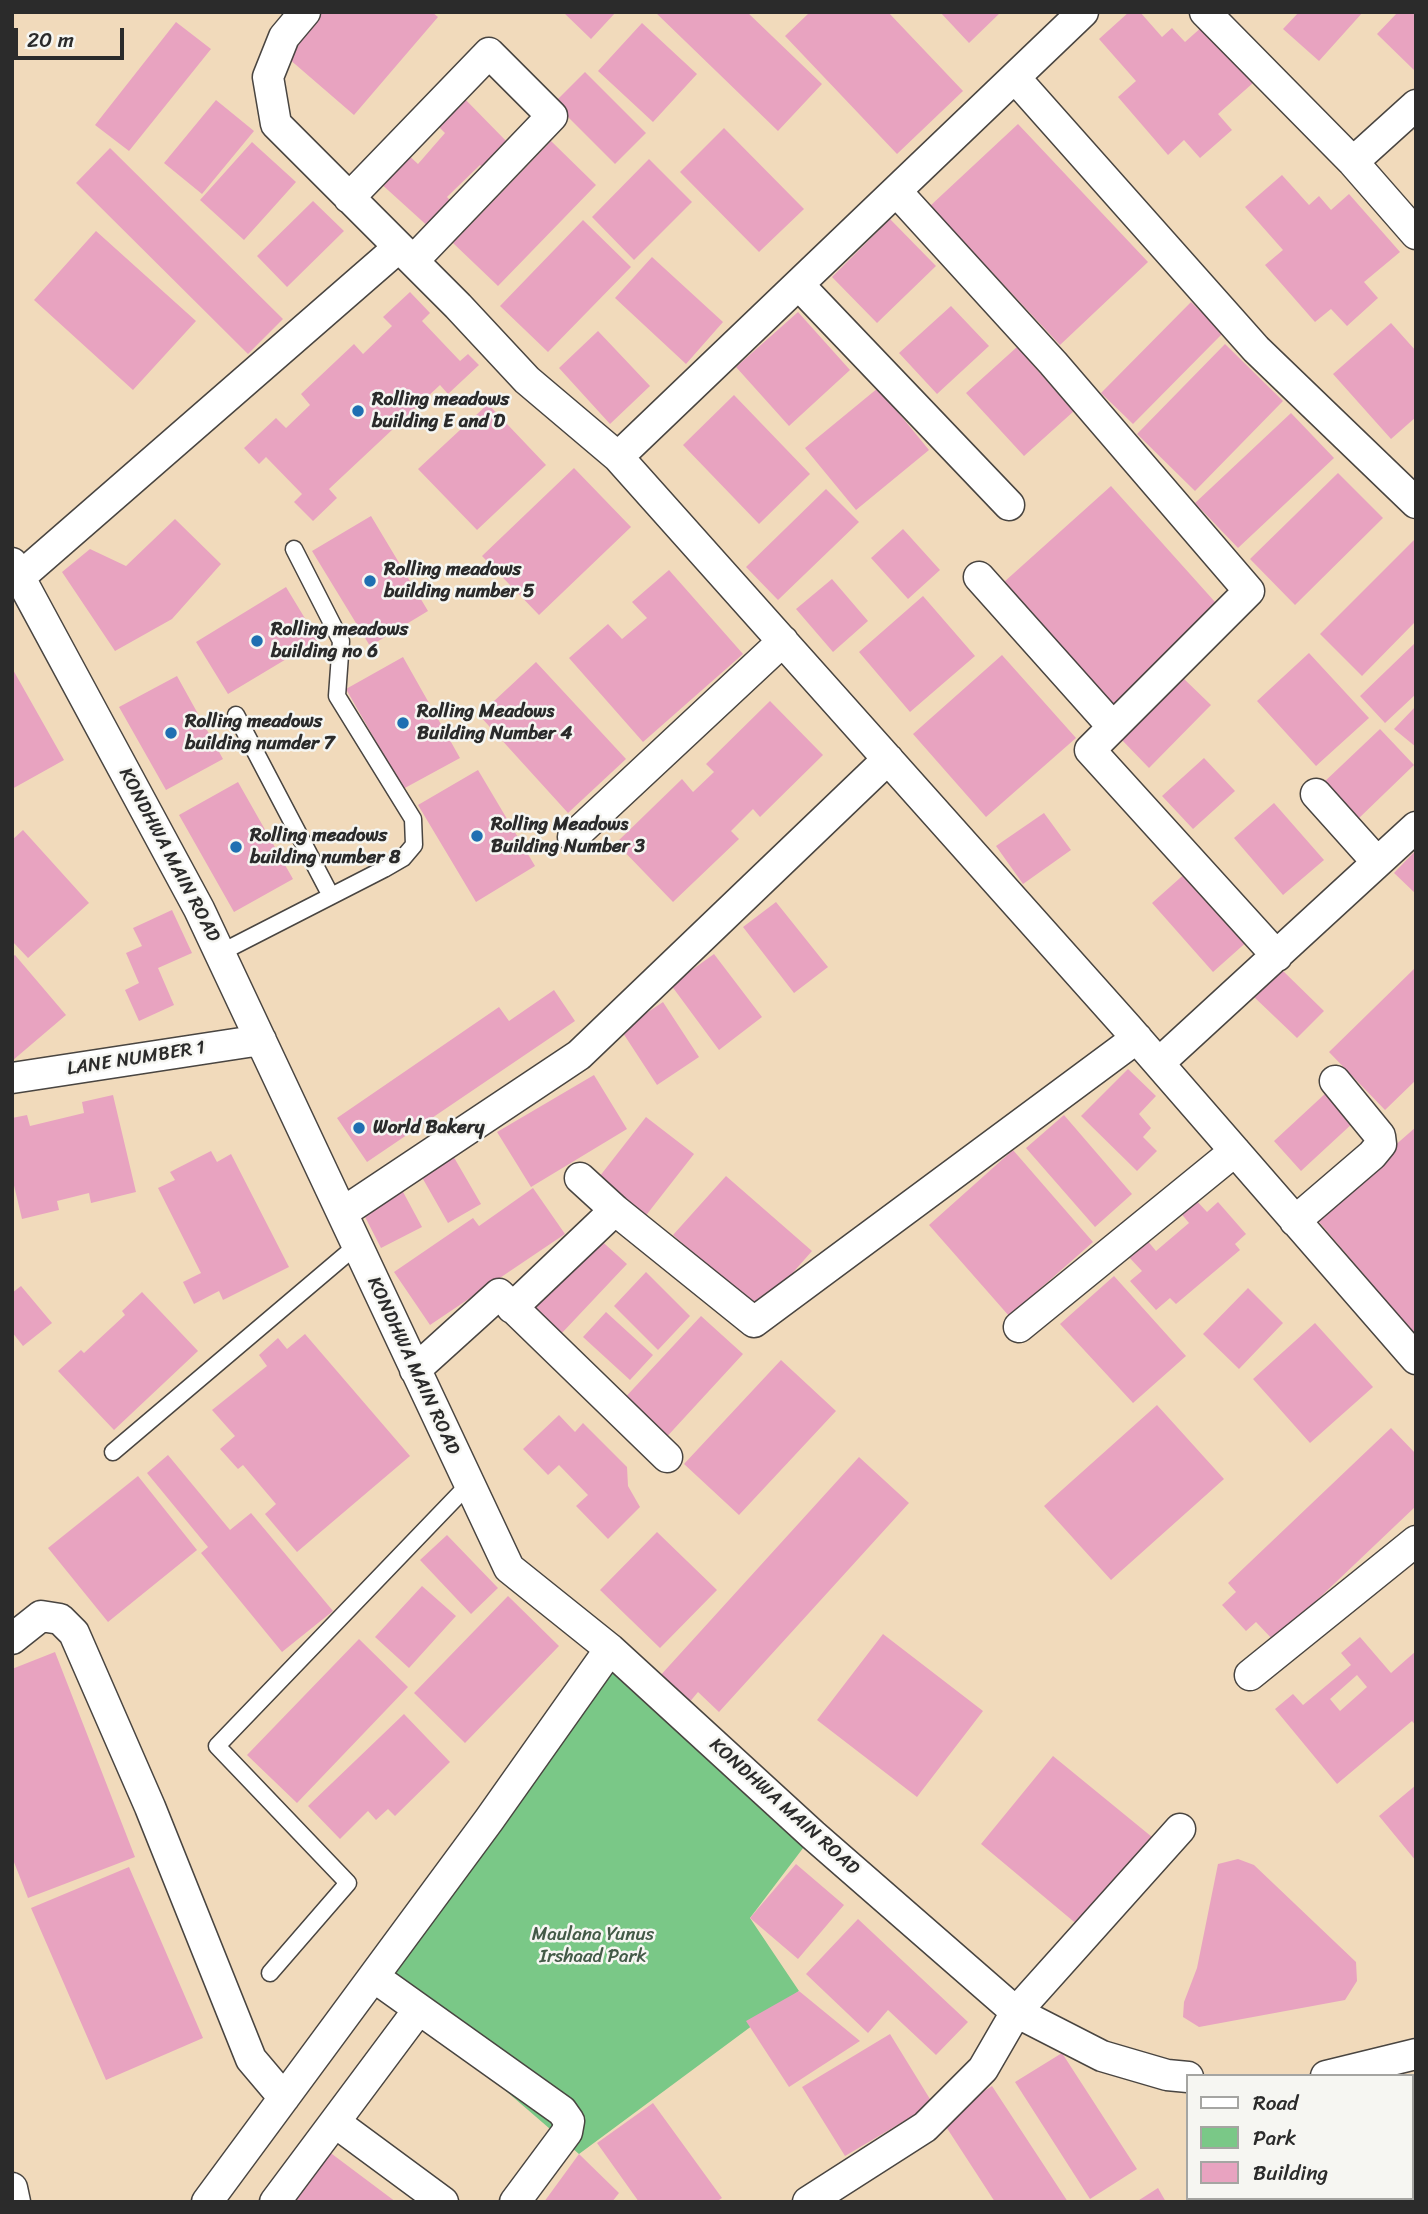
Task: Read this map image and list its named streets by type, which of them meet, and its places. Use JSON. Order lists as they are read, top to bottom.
{
  "streets": {
    "street": ["KONDHWA MAIN ROAD", "LANE NUMBER 1"]
  },
  "crossings": [
    ["KONDHWA MAIN ROAD", "LANE NUMBER 1"]
  ],
  "parks": ["Maulana Yunus Irshaad Park"],
  "places": [
    "Rolling meadows building E and D",
    "Rolling meadows building number 5",
    "Rolling meadows building no 6",
    "Rolling Meadows Building Number 4",
    "Rolling meadows building numder 7",
    "Rolling Meadows Building Number 3",
    "Rolling meadows building number 8",
    "World Bakery"
  ],
  "legend": ["Road", "Park", "Building"],
  "scale_bar": "20 m"
}
